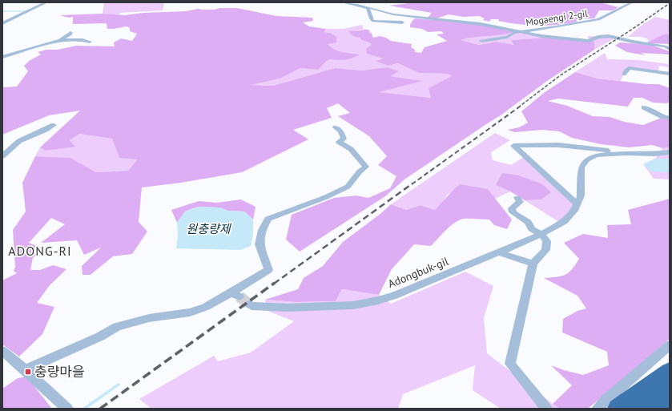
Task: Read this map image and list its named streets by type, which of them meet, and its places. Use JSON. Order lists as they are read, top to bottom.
{
  "streets": {
    "street": ["Mogaengi 2-gil", "Adongbuk-gil"]
  },
  "districts": ["ADONG-RI"],
  "water": ["원충량제"],
  "places": {
    "transit": ["충량마을"]
  }
}
